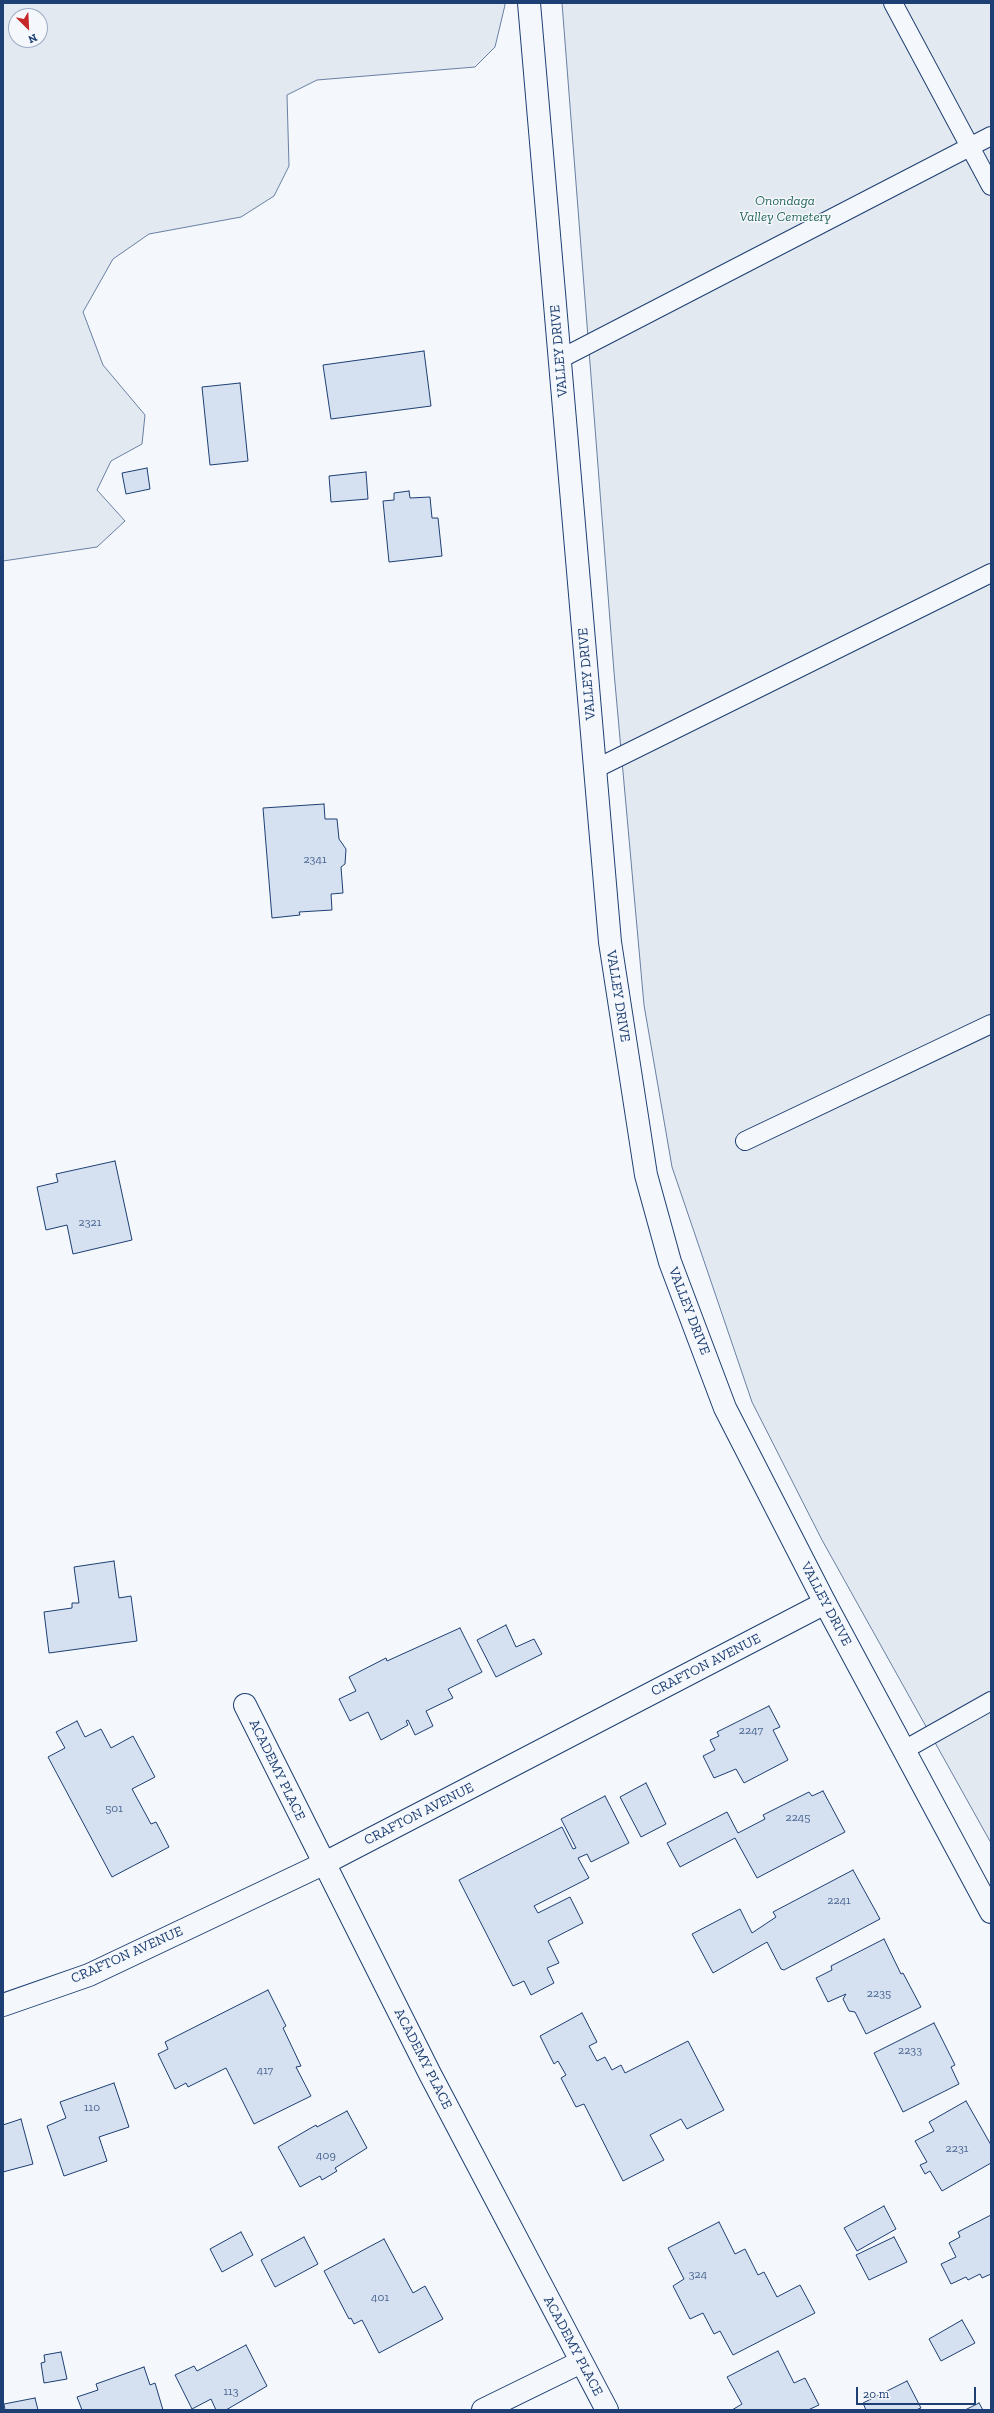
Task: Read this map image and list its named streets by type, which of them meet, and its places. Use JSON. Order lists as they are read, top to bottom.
{
  "streets": {
    "main road": ["VALLEY DRIVE", "CRAFTON AVENUE", "ACADEMY PLACE"]
  },
  "crossings": [
    ["VALLEY DRIVE", "CRAFTON AVENUE"],
    ["CRAFTON AVENUE", "ACADEMY PLACE"]
  ],
  "parks": ["Onondaga Valley Cemetery"],
  "house_numbers": [
    "2341",
    "2321",
    "2247",
    "501",
    "2245",
    "2241",
    "2235",
    "2233",
    "417",
    "110",
    "2231",
    "409",
    "324",
    "401",
    "113"
  ],
  "scale_bar": "20 m",
  "north": "bottom right"
}
